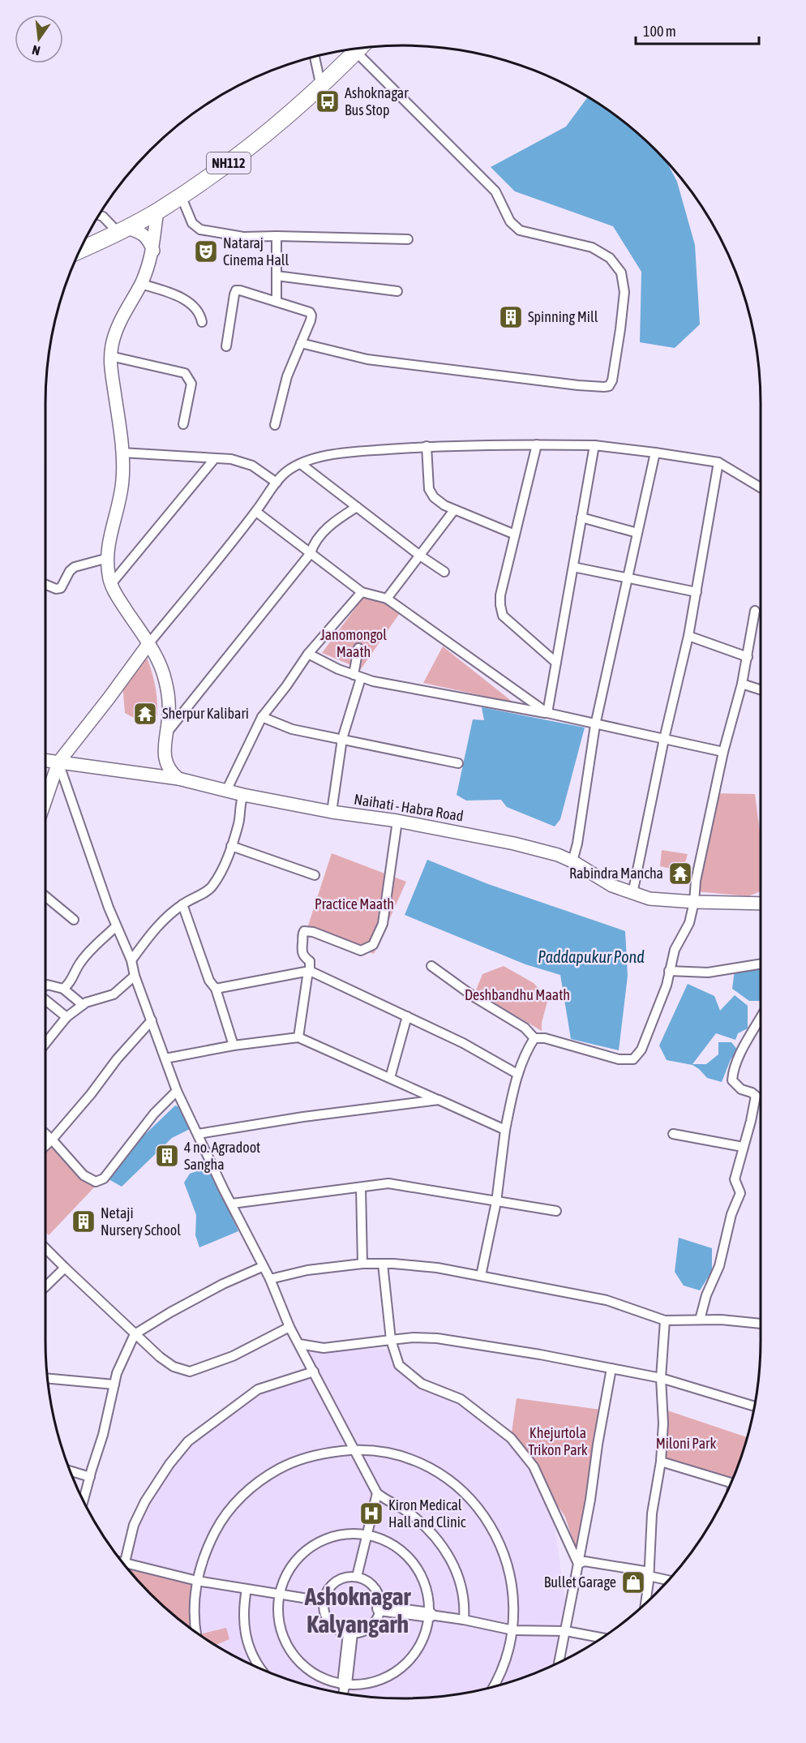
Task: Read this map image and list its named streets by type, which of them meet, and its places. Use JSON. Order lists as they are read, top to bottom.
{
  "streets": {
    "highway": ["NH112"],
    "main road": ["Naihati - Habra Road"]
  },
  "districts": ["Ashoknagar Kalyangarh"],
  "water": ["Paddapukur Pond"],
  "parks": [
    "Janomongol Maath",
    "Practice Maath",
    "Deshbandhu Maath",
    "Khejurtola Trikon Park",
    "Miloni Park"
  ],
  "places": {
    "bus stop": ["Ashoknagar Bus Stop"],
    "theatre": ["Nataraj Cinema Hall"],
    "building": ["Spinning Mill", "4 no. Agradoot Sangha", "Netaji Nursery School"],
    "temple": ["Sherpur Kalibari", "Rabindra Mancha"],
    "hospital": ["Kiron Medical Hall and Clinic"],
    "shop": ["Bullet Garage"]
  },
  "scale_bar": "100 m",
  "north": "bottom"
}
